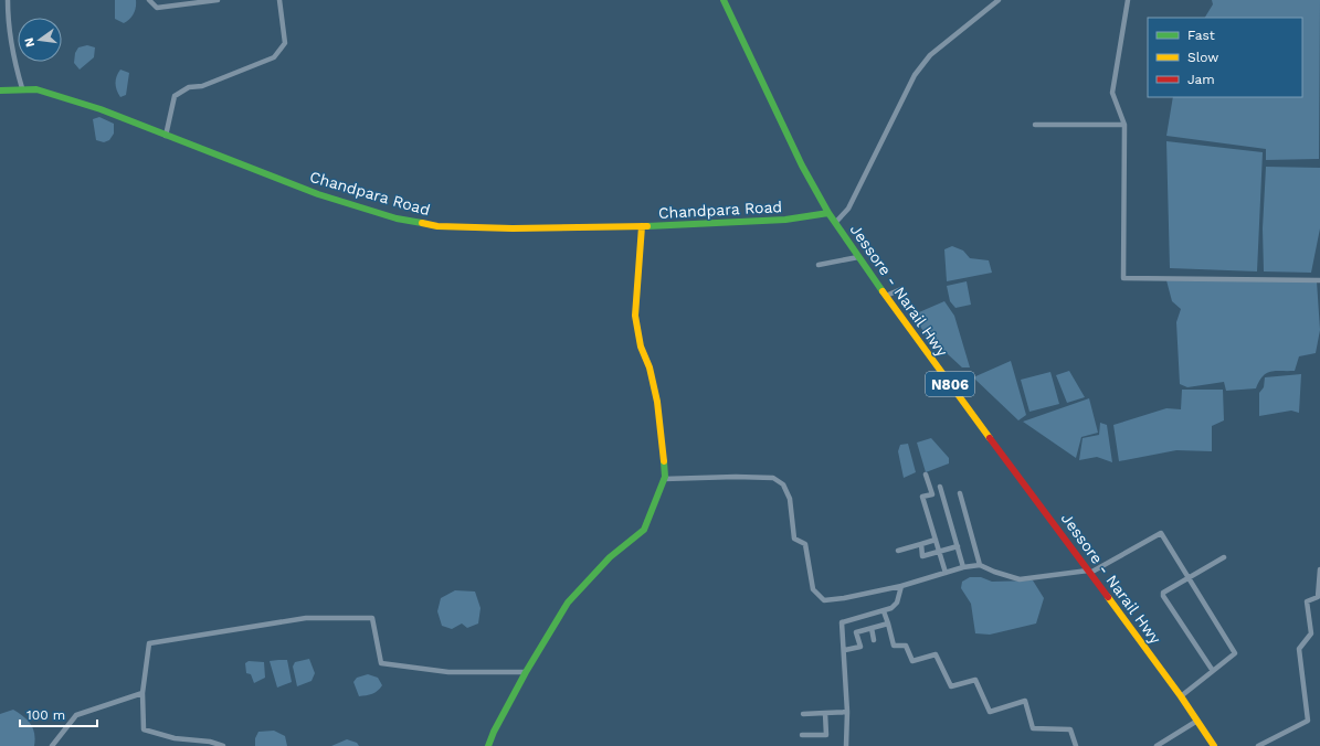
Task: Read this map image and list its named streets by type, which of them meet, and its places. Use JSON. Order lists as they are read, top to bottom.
{
  "streets": {
    "main road": ["Chandpara Road", "Jessore - Narail Hwy", "N806"]
  },
  "crossings": [
    ["Chandpara Road", "Jessore - Narail Hwy"]
  ],
  "legend": ["Fast", "Slow", "Jam"],
  "scale_bar": "100 m",
  "north": "left"
}
